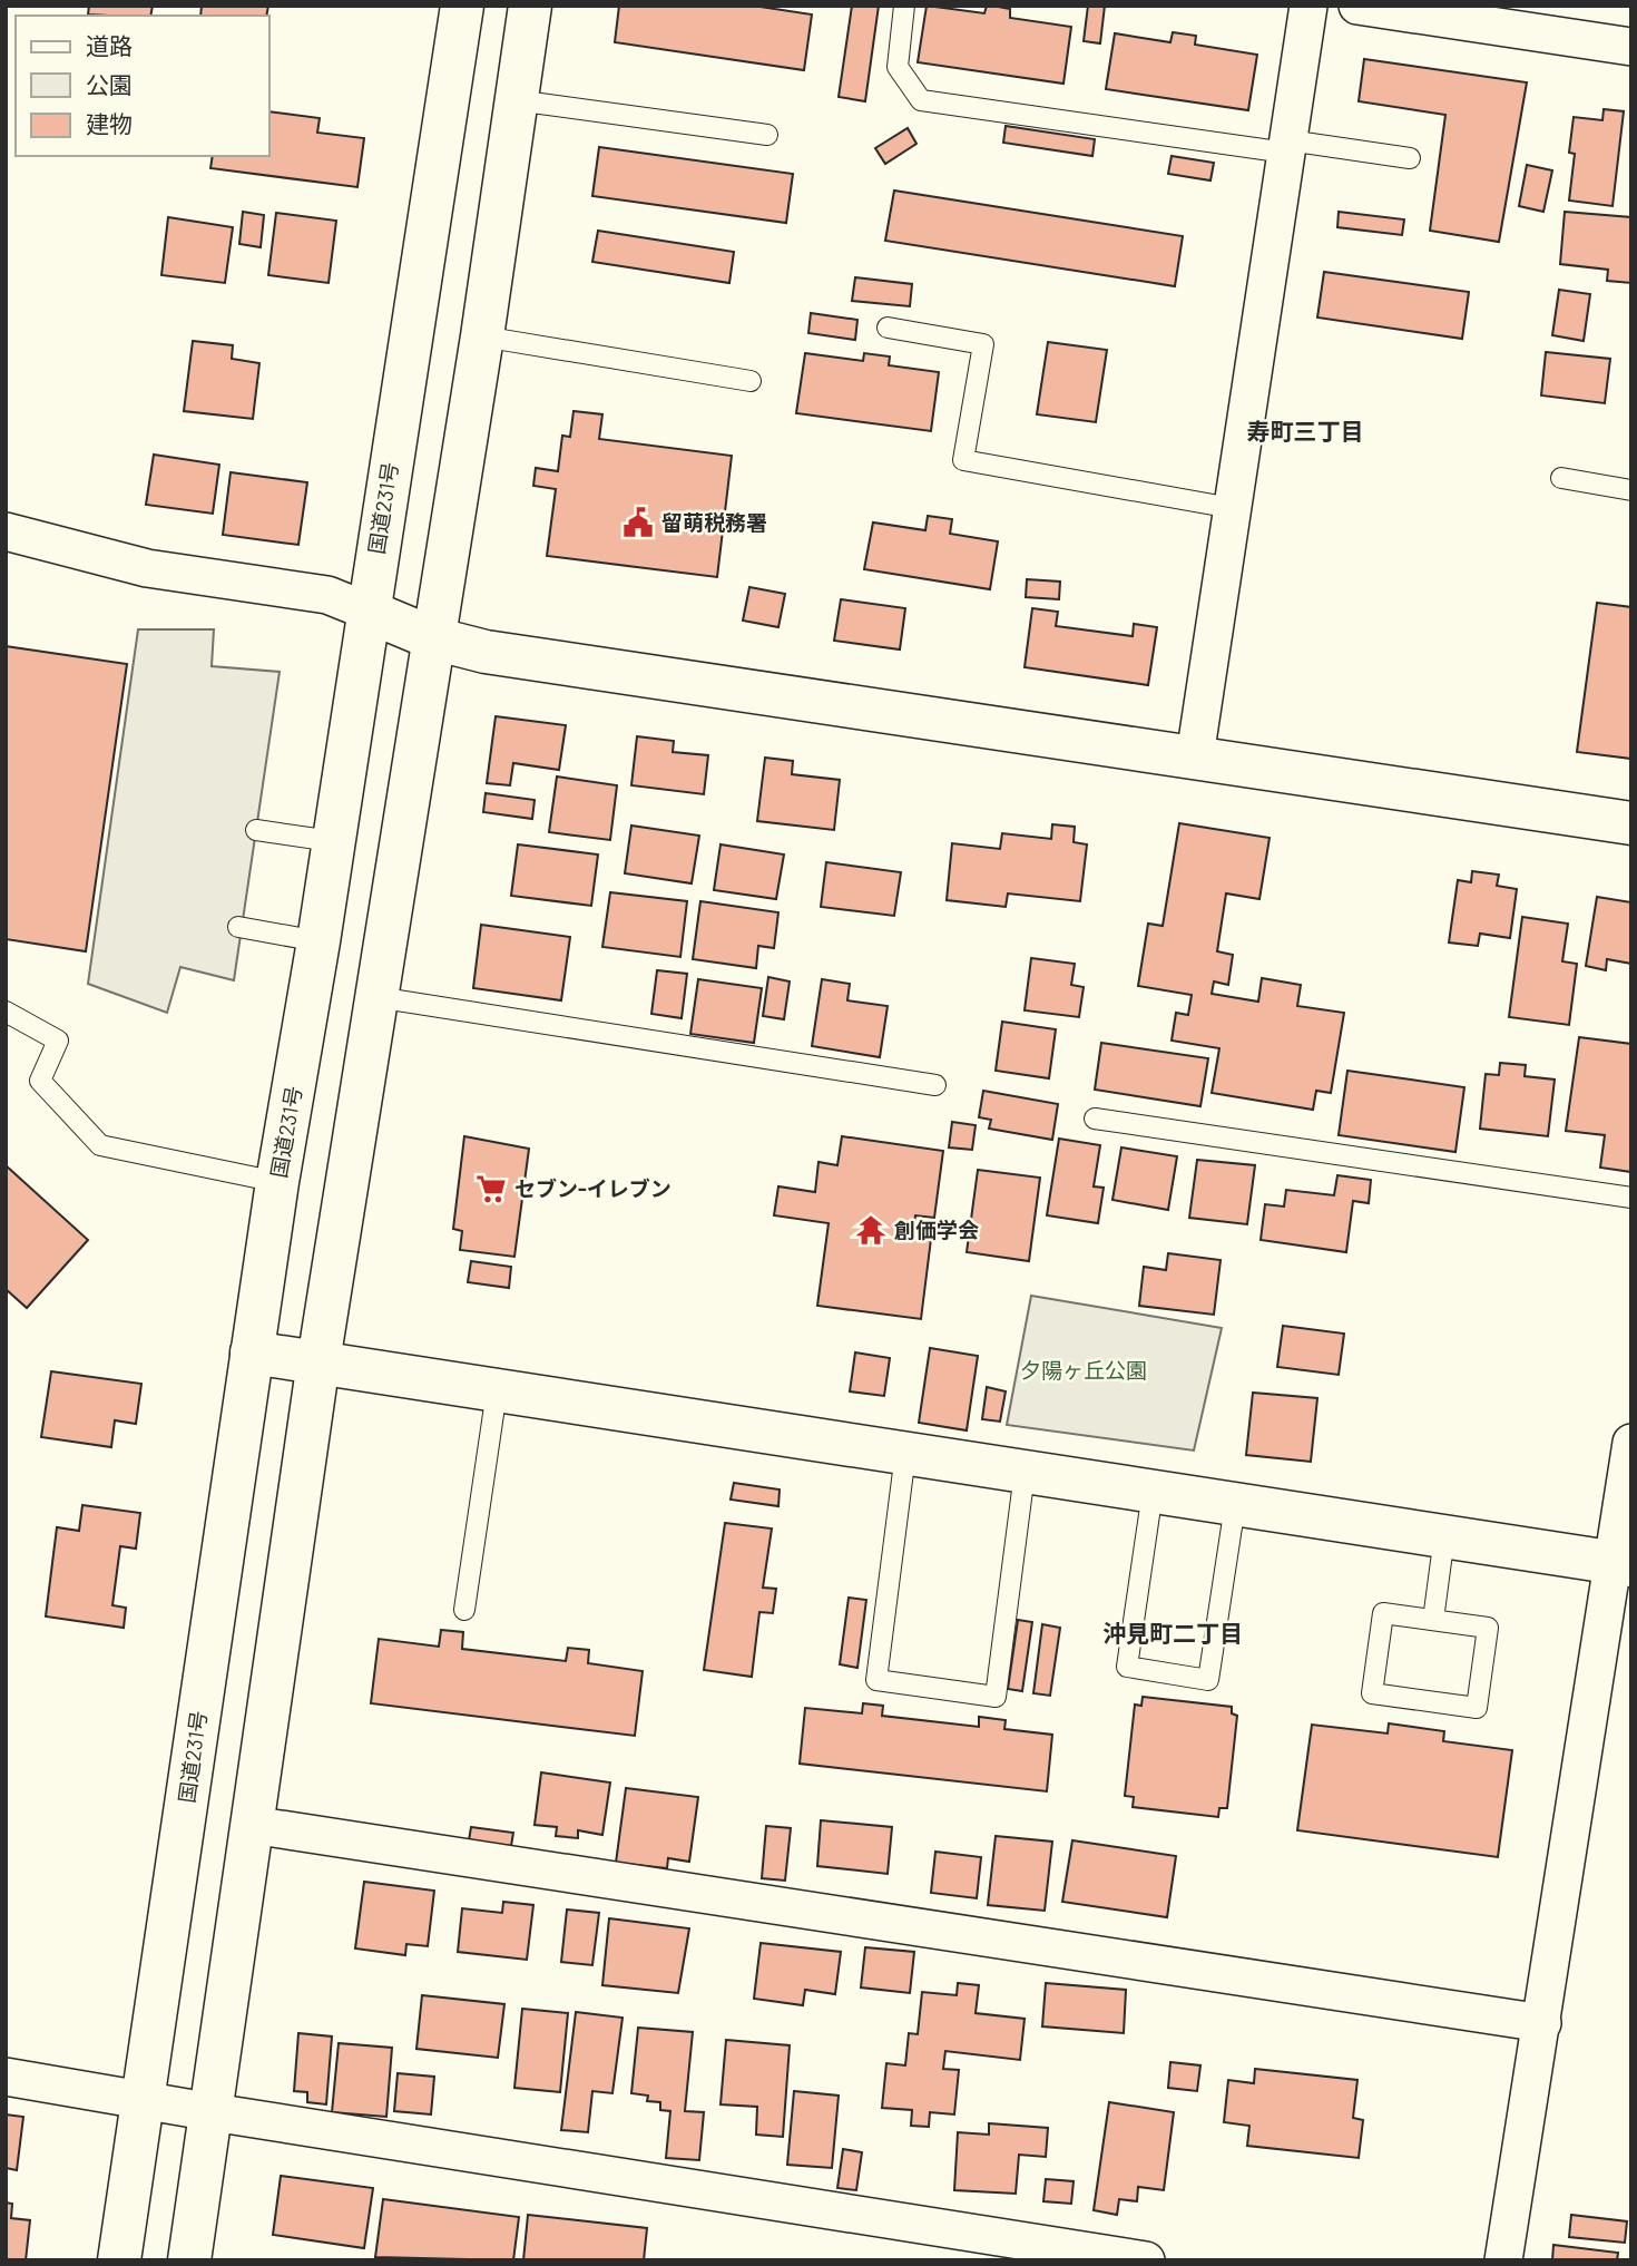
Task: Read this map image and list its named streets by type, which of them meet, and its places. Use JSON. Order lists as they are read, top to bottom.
{
  "streets": {
    "main road": ["国道231号"]
  },
  "districts": ["寿町三丁目", "沖見町二丁目"],
  "parks": ["夕陽ヶ丘公園"],
  "places": {
    "public building": ["留萌税務署"],
    "supermarket": ["セブン-イレブン"],
    "temple": ["創価学会"]
  },
  "legend": ["道路", "公園", "建物"]
}
